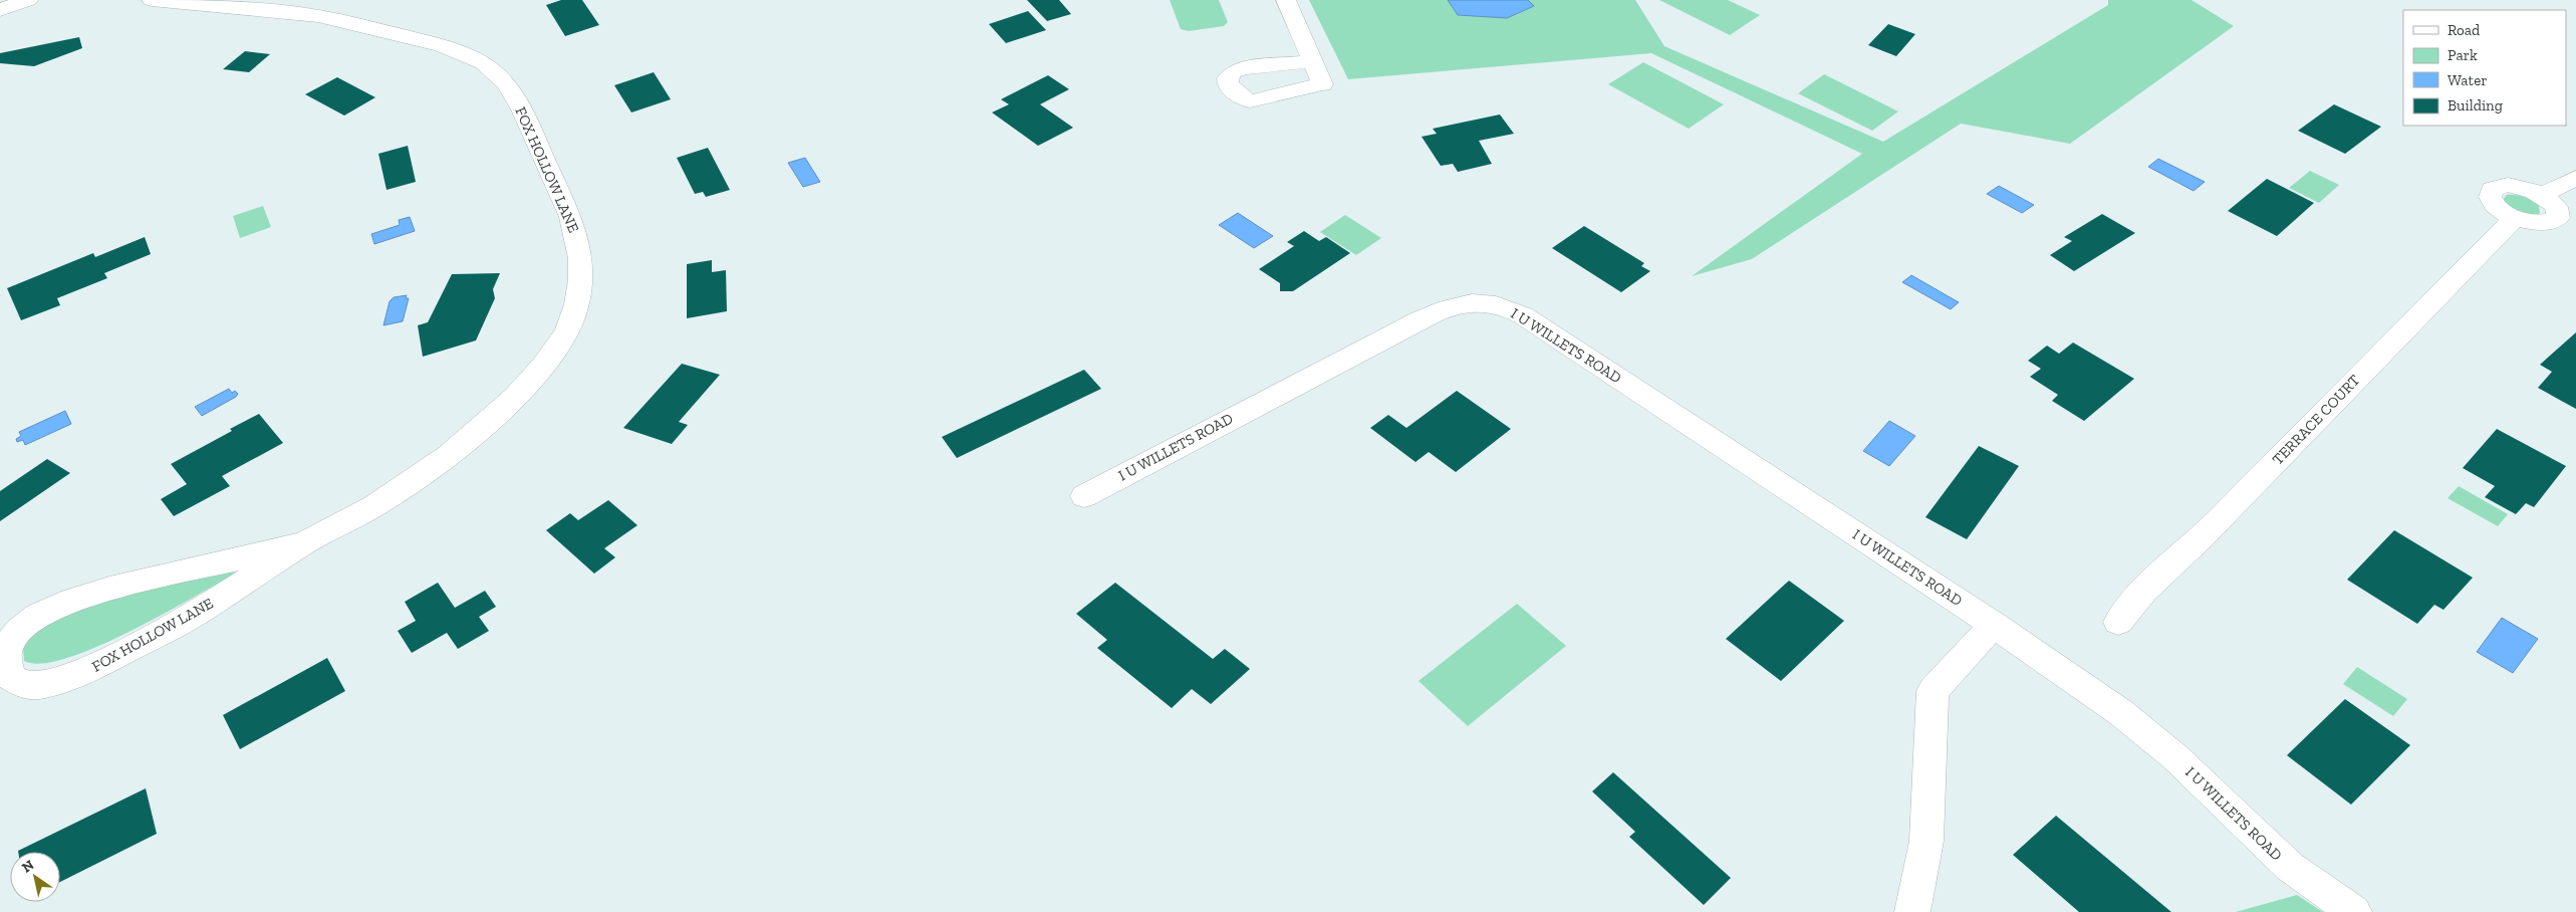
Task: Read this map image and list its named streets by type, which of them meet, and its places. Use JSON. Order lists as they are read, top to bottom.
{
  "streets": {
    "street": ["FOX HOLLOW LANE", "I U WILLETS ROAD", "TERRACE COURT"]
  },
  "legend": [
    "Road",
    "Park",
    "Water",
    "Building"
  ],
  "north": "top left"
}
